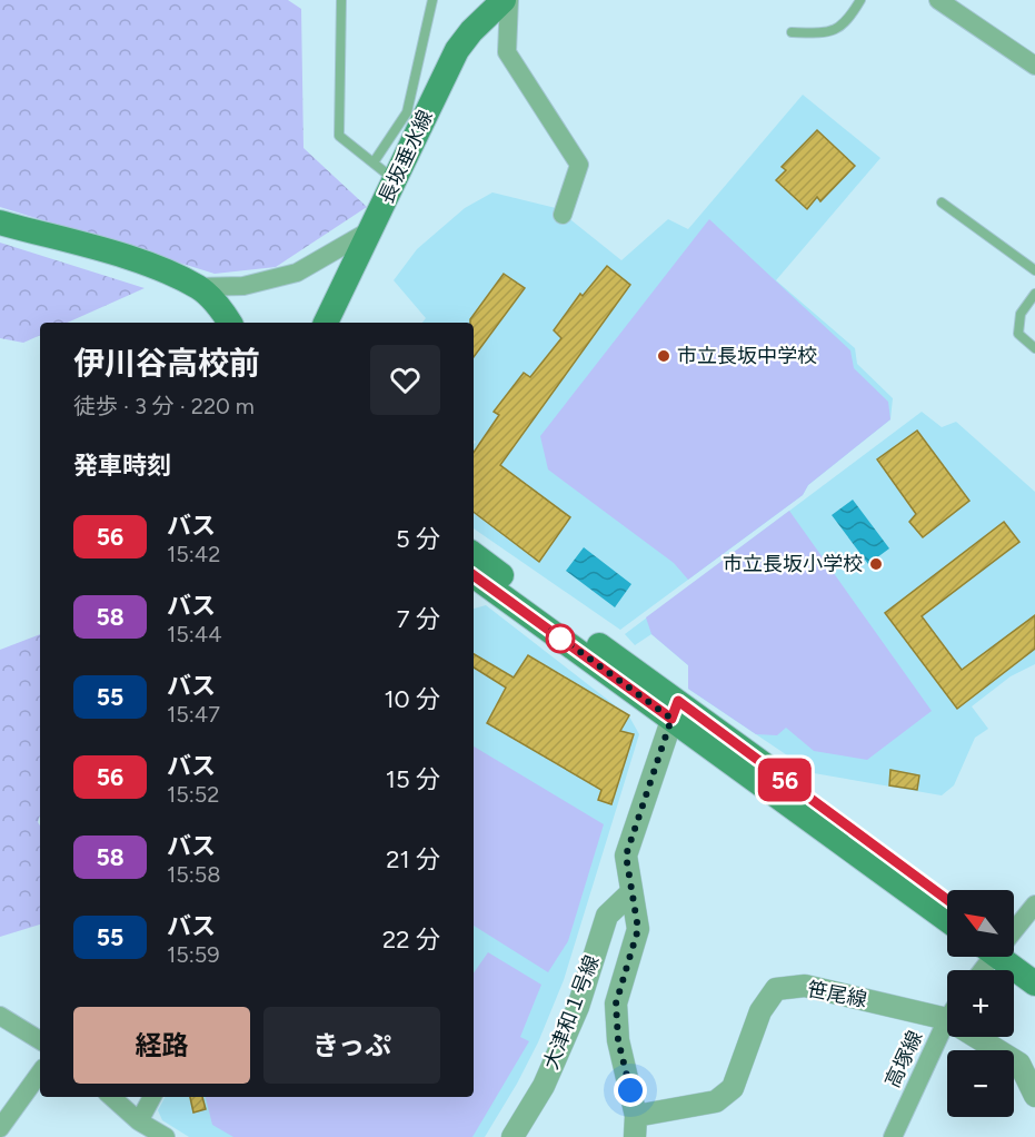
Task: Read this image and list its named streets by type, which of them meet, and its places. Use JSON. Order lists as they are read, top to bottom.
{
  "streets": {
    "main road": ["長坂垂水線"],
    "street": ["笹尾線", "大津和１号線", "高塚線"]
  },
  "places": ["市立長坂中学校", "市立長坂小学校"],
  "lines": ["bus line 56"],
  "north": "top left",
  "page": {
    "on_map": "56",
    "heading": [
      ["伊川谷高校前", "徒歩 · 3 分 · 220 m"],
      "発車時刻"
    ],
    "list": [
      {
        "mark": "56",
        "name": "バス",
        "note": "15:42",
        "value": "5 分"
      },
      {
        "mark": "58",
        "name": "バス",
        "note": "15:44",
        "value": "7 分"
      },
      {
        "mark": "55",
        "name": "バス",
        "note": "15:47",
        "value": "10 分"
      },
      {
        "mark": "56",
        "name": "バス",
        "note": "15:52",
        "value": "15 分"
      },
      {
        "mark": "58",
        "name": "バス",
        "note": "15:58",
        "value": "21 分"
      },
      {
        "mark": "55",
        "name": "バス",
        "note": "15:59",
        "value": "22 分"
      }
    ],
    "map_buttons": ["+", "−"],
    "buttons": ["経路", "きっぷ"]
  }
}
